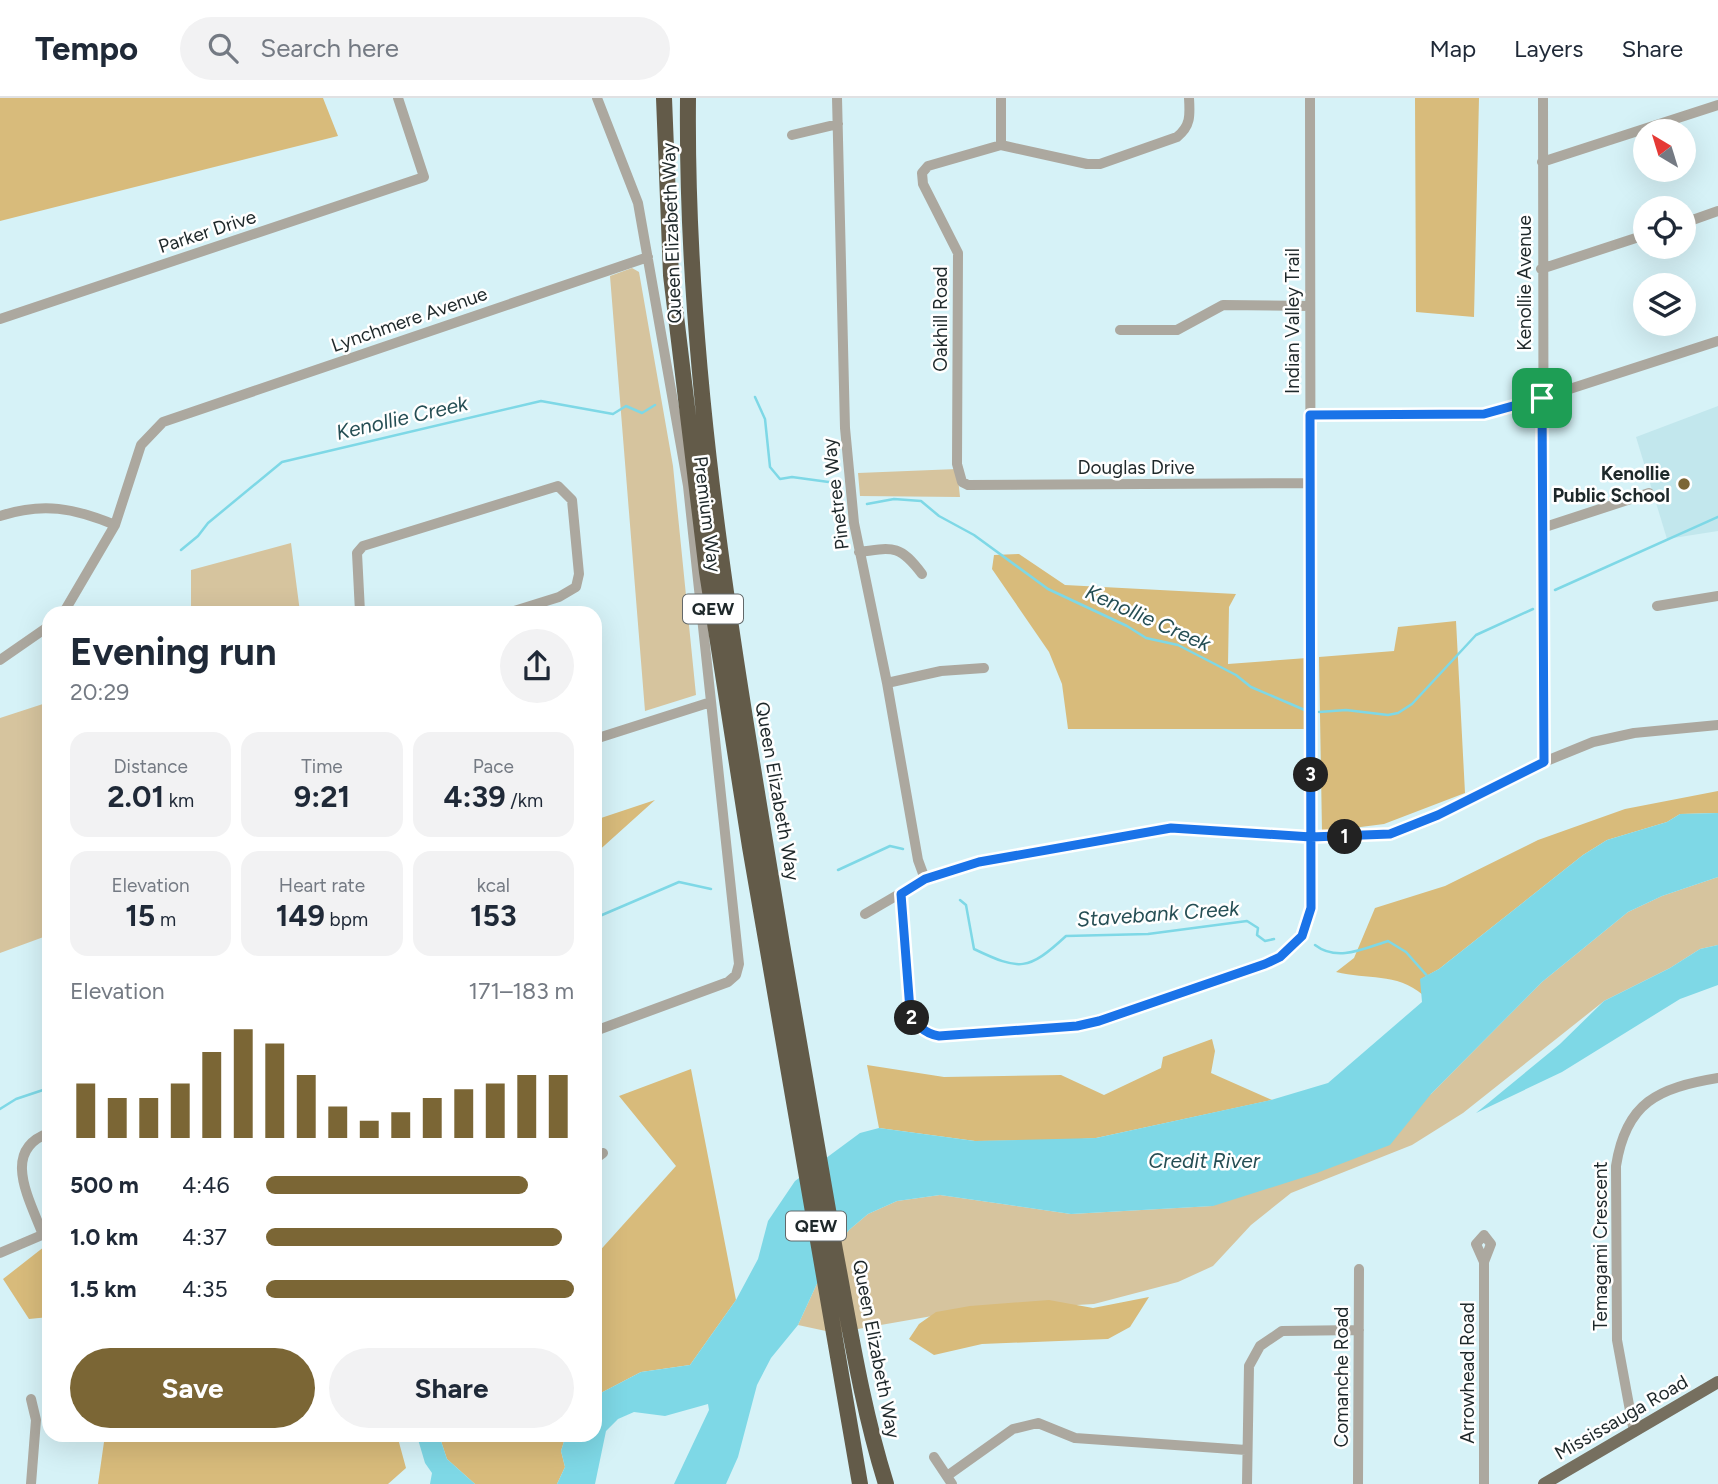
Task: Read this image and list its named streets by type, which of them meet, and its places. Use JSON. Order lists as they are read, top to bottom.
{
  "streets": {
    "highway": ["Queen Elizabeth Way", "QEW"],
    "main road": ["Mississauga Road"],
    "street": [
      "Parker Drive",
      "Kenollie Avenue",
      "Lynchmere Avenue",
      "Oakhill Road",
      "Indian Valley Trail",
      "Douglas Drive",
      "Pinetree Way",
      "Premium Way",
      "Temagami Crescent",
      "Arrowhead Road",
      "Comanche Road"
    ]
  },
  "crossings": [
    ["Lynchmere Avenue", "Premium Way"],
    ["Oakhill Road", "Douglas Drive"],
    ["Indian Valley Trail", "Douglas Drive"],
    ["Temagami Crescent", "Mississauga Road"]
  ],
  "water": ["Kenollie Creek", "Stavebank Creek", "Credit River"],
  "places": ["Kenollie Public School"],
  "north": "top left",
  "page": {
    "header": "Tempo",
    "search": "Search here",
    "nav": ["Map", "Layers", "Share"],
    "heading": ["Evening run", "20:29"],
    "stats": [
      ["Distance", "2.01 km"],
      ["Time", "9:21"],
      ["Pace", "4:39 /km"],
      ["Elevation", "15 m"],
      ["Heart rate", "149 bpm"],
      ["kcal", "153"]
    ],
    "pins": ["3", "1", "2"],
    "chart": ["Elevation", "171–183 m"],
    "list": [
      {
        "name": "500 m",
        "note": "4:46"
      },
      {
        "name": "1.0 km",
        "note": "4:37"
      },
      {
        "name": "1.5 km",
        "note": "4:35"
      }
    ],
    "buttons": ["Save", "Share"]
  }
}
